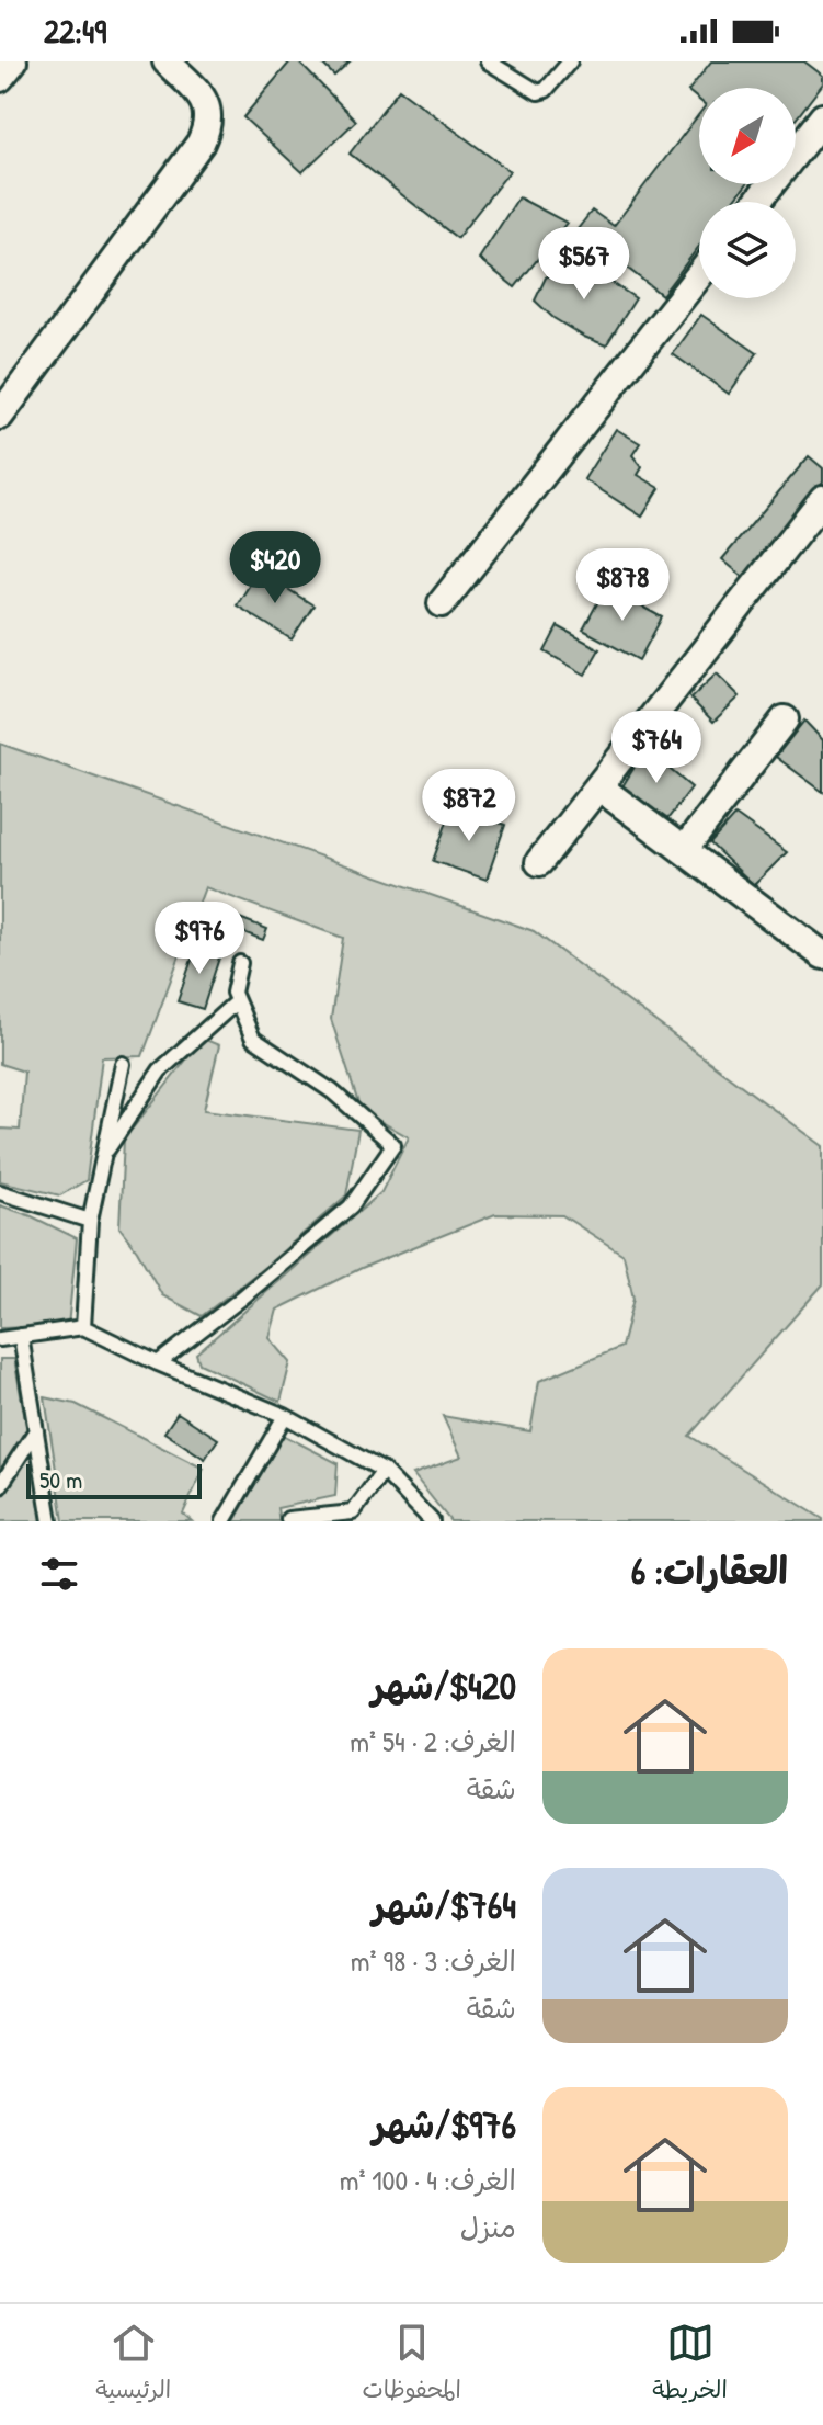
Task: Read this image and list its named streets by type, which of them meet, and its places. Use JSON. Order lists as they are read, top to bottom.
{
  "scale_bar": "50 m",
  "north": "bottom left",
  "page": {
    "status": "22:49",
    "price": [
      "$567",
      "$420",
      "$878",
      "$764",
      "$872",
      "$976"
    ],
    "scale": "50 m",
    "heading": "العقارات: 6",
    "list": [
      {
        "name": "$420/شهر",
        "note": "الغرف: 2 · 54 m² · شقة"
      },
      {
        "name": "$764/شهر",
        "note": "الغرف: 3 · 98 m² · شقة"
      },
      {
        "name": "$976/شهر",
        "note": "الغرف: 4 · 100 m² · منزل"
      }
    ],
    "tabs": ["الخريطة", "المحفوظات", "الرئيسية"]
  }
}
